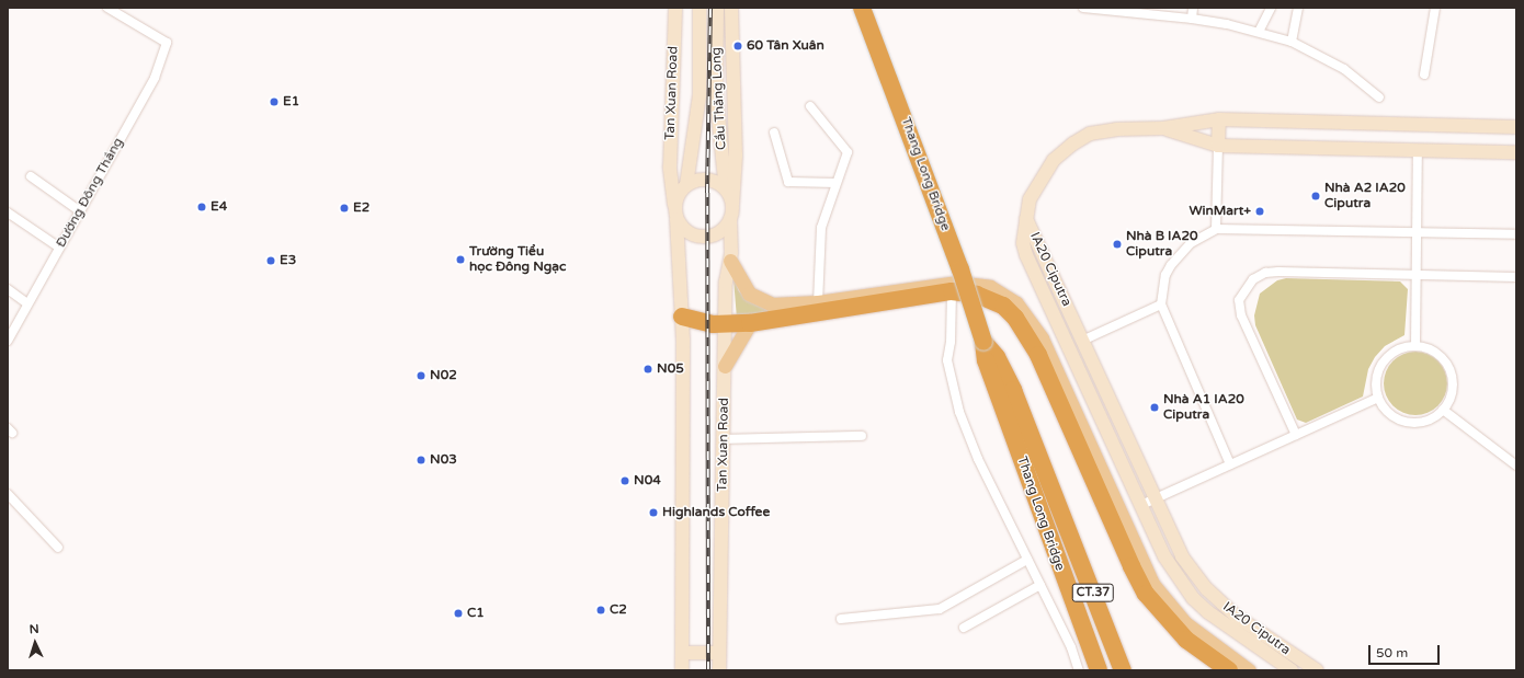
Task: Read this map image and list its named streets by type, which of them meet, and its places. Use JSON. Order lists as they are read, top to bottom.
{
  "streets": {
    "highway": ["Thang Long Bridge", "CT.37"],
    "street": [
      "Tan Xuan Road",
      "Cầu Thăng Long",
      "Đường Đông Thắng",
      "IA20 Ciputra"
    ]
  },
  "crossings": [
    ["Tan Xuan Road", "Cầu Thăng Long"],
    ["Thang Long Bridge", "CT.37"]
  ],
  "places": [
    "60 Tân Xuân",
    "E1",
    "Nhà A2 IA20 Ciputra",
    "E4",
    "E2",
    "WinMart+",
    "Nhà B IA20 Ciputra",
    "Trường Tiểu học Đông Ngạc",
    "E3",
    "N05",
    "N02",
    "Nhà A1 IA20 Ciputra",
    "N03",
    "N04",
    "Highlands Coffee",
    "C2",
    "C1"
  ],
  "scale_bar": "50 m",
  "north": "top"
}
